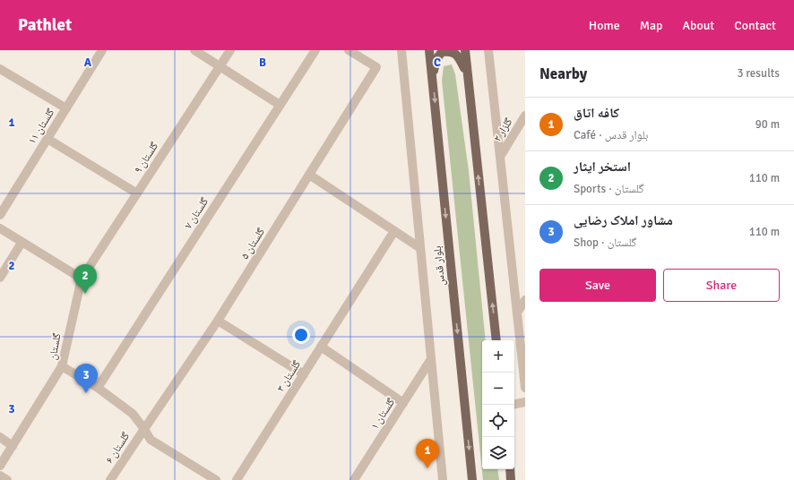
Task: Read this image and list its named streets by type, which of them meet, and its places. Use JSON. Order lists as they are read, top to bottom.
{
  "streets": {
    "main road": ["بلوار قدس"],
    "street": [
      "گلستان ۱۱",
      "گلزار ۲",
      "گلستان ۹",
      "گلستان ۷",
      "گلستان ۵",
      "گلستان",
      "گلستان ۳",
      "گلستان ۱",
      "گلستان ۶"
    ]
  },
  "crossings": [
    ["گلستان ۹", "گلستان"],
    ["گلستان ۷", "گلستان"],
    ["گلستان ۵", "گلستان"],
    ["گلستان ۵", "گلستان ۶"],
    ["گلستان", "گلستان ۶"]
  ],
  "page": {
    "header": "Pathlet",
    "nav": [
      "Home",
      "Map",
      "About",
      "Contact"
    ],
    "heading": ["Nearby", "3 results"],
    "list": [
      {
        "mark": "1",
        "name": "کافه اتاق",
        "note": "Café · بلوار قدس",
        "value": "90 m"
      },
      {
        "mark": "2",
        "name": "استخر ایثار",
        "note": "Sports · گلستان",
        "value": "110 m"
      },
      {
        "mark": "3",
        "name": "مشاور املاک رضایی",
        "note": "Shop · گلستان",
        "value": "110 m"
      }
    ],
    "buttons": ["Save", "Share"],
    "pins": ["2", "3", "1"],
    "map_buttons": ["+", "−"]
  },
  "grid": {
    "columns": ["A", "B", "C"],
    "rows": ["1", "2", "3"]
  }
}
